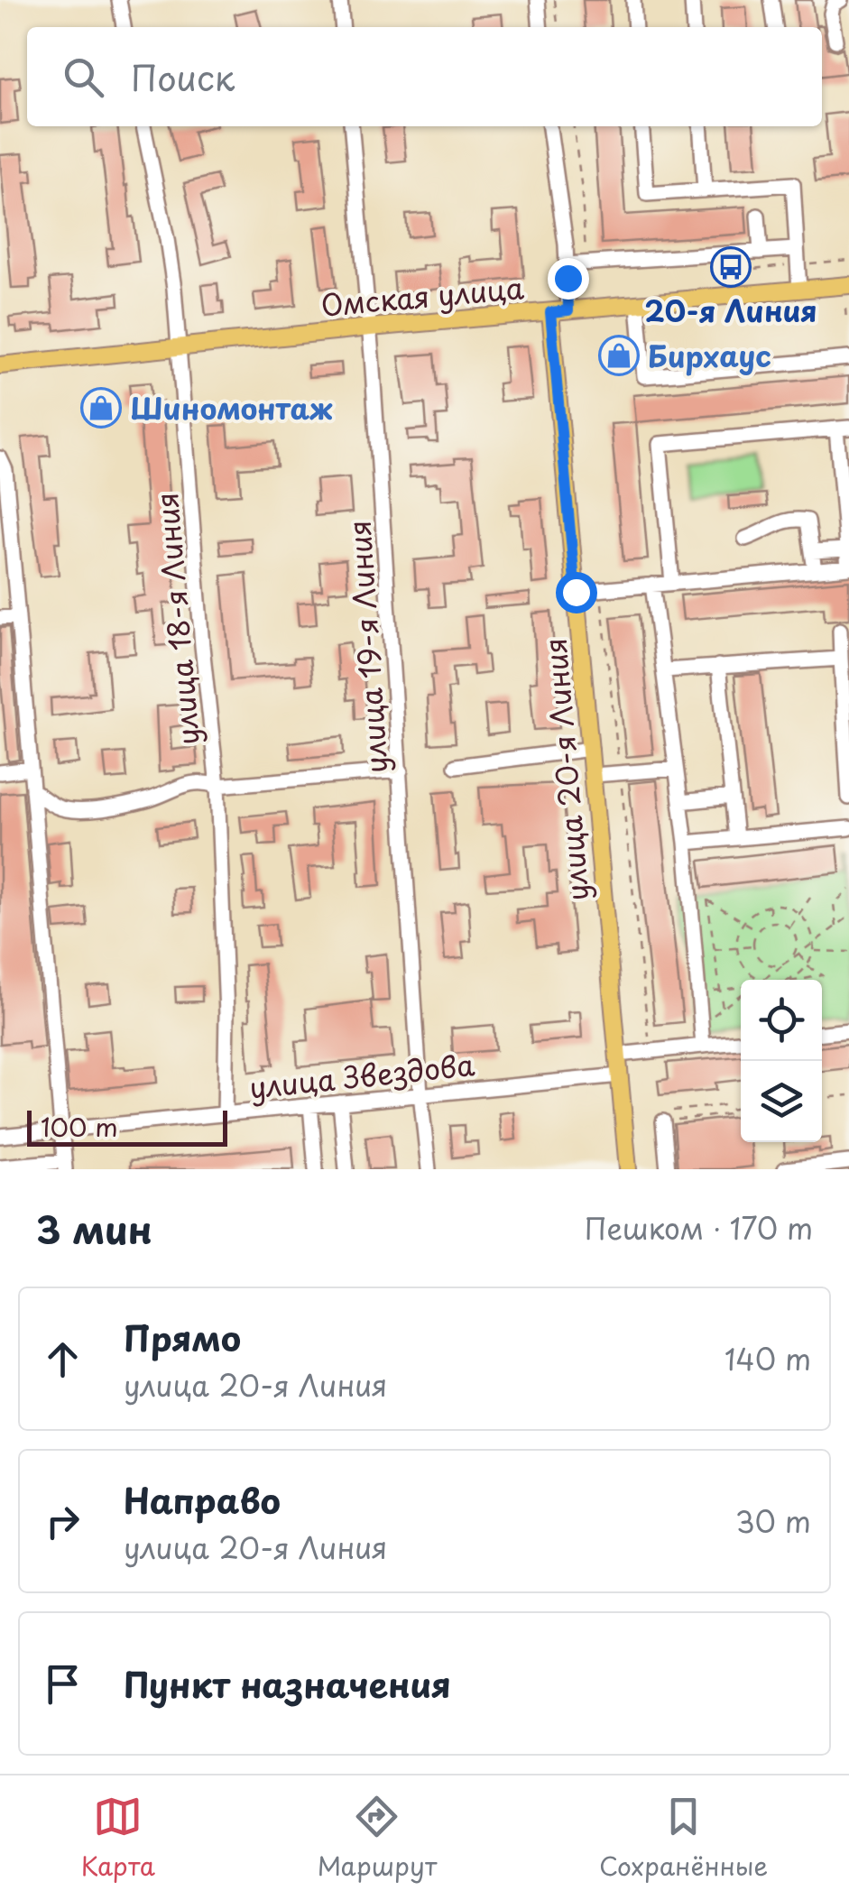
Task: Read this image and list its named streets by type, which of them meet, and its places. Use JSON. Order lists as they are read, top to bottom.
{
  "streets": {
    "main road": ["Омская улица", "улица 20-я Линия"],
    "street": ["улица 18-я Линия", "улица 19-я Линия", "улица Звездова"]
  },
  "crossings": [
    ["Омская улица", "улица 18-я Линия"],
    ["Омская улица", "улица 19-я Линия"],
    ["Омская улица", "улица 20-я Линия"],
    ["улица 18-я Линия", "улица Звездова"],
    ["улица 19-я Линия", "улица Звездова"],
    ["улица 20-я Линия", "улица Звездова"]
  ],
  "places": {
    "bus stop": ["20-я Линия"],
    "shop": ["Бирхаус", "Шиномонтаж"]
  },
  "scale_bar": "100 m",
  "page": {
    "search": "Поиск",
    "scale": "100 m",
    "heading": ["3 мин", "Пешком · 170 m"],
    "list": [
      ["Прямо", "улица 20-я Линия", "140 m"],
      ["Направо", "улица 20-я Линия", "30 m"],
      "Пункт назначения"
    ],
    "nav": ["Карта", "Маршрут", "Сохранённые"]
  }
}
